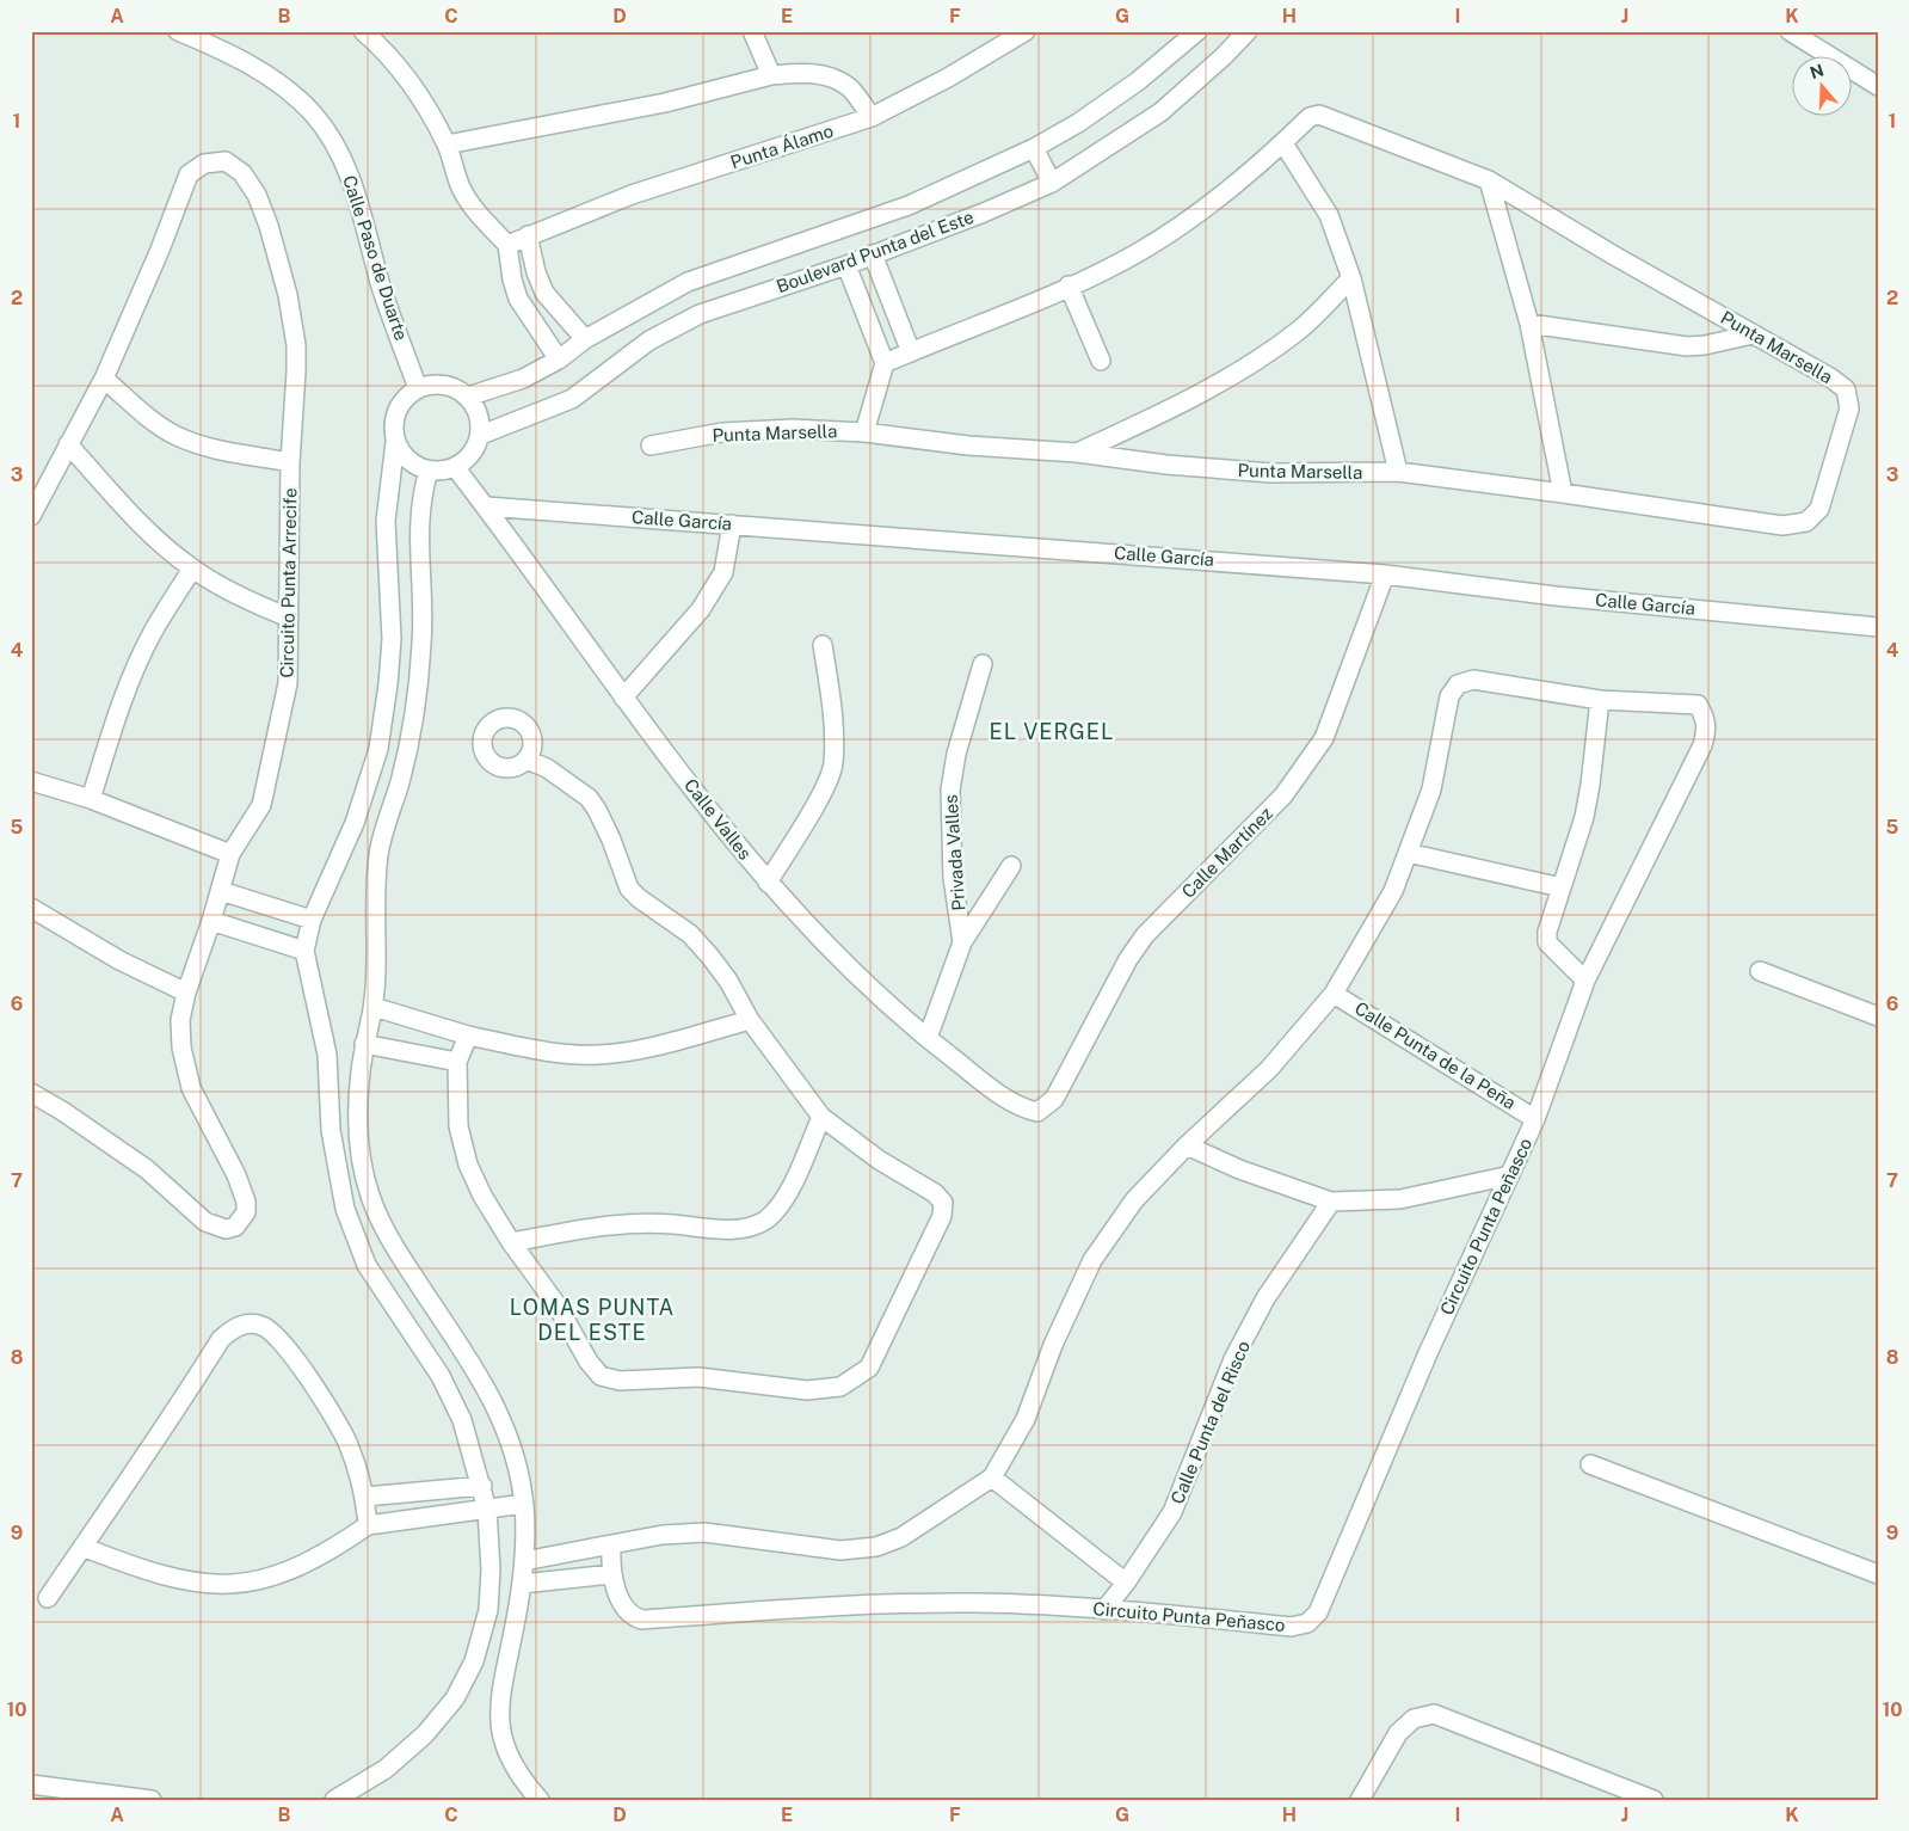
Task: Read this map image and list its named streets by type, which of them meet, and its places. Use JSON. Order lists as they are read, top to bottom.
{
  "streets": {
    "street": [
      "Punta Álamo",
      "Boulevard Punta del Este",
      "Calle Paso de Duarte",
      "Punta Marsella",
      "Calle García",
      "Circuito Punta Arrecife",
      "Calle Valles",
      "Privada Valles",
      "Calle Martínez",
      "Calle Punta de la Peña",
      "Circuito Punta Peñasco",
      "Calle Punta del Risco"
    ]
  },
  "crossings": [
    ["Boulevard Punta del Este", "Calle Paso de Duarte"],
    ["Boulevard Punta del Este", "Calle Valles"],
    ["Calle Paso de Duarte", "Calle Valles"],
    ["Calle García", "Calle Valles"],
    ["Calle García", "Calle Martínez"],
    ["Calle Valles", "Privada Valles"],
    ["Calle Valles", "Calle Martínez"],
    ["Calle Punta de la Peña", "Circuito Punta Peñasco"],
    ["Circuito Punta Peñasco", "Calle Punta del Risco"]
  ],
  "districts": ["EL VERGEL", "LOMAS PUNTA DEL ESTE"],
  "north": "top",
  "grid": {
    "columns": [
      "A",
      "B",
      "C",
      "D",
      "E",
      "F",
      "G",
      "H",
      "I",
      "J",
      "K"
    ],
    "rows": [
      "1",
      "2",
      "3",
      "4",
      "5",
      "6",
      "7",
      "8",
      "9",
      "10"
    ]
  }
}
